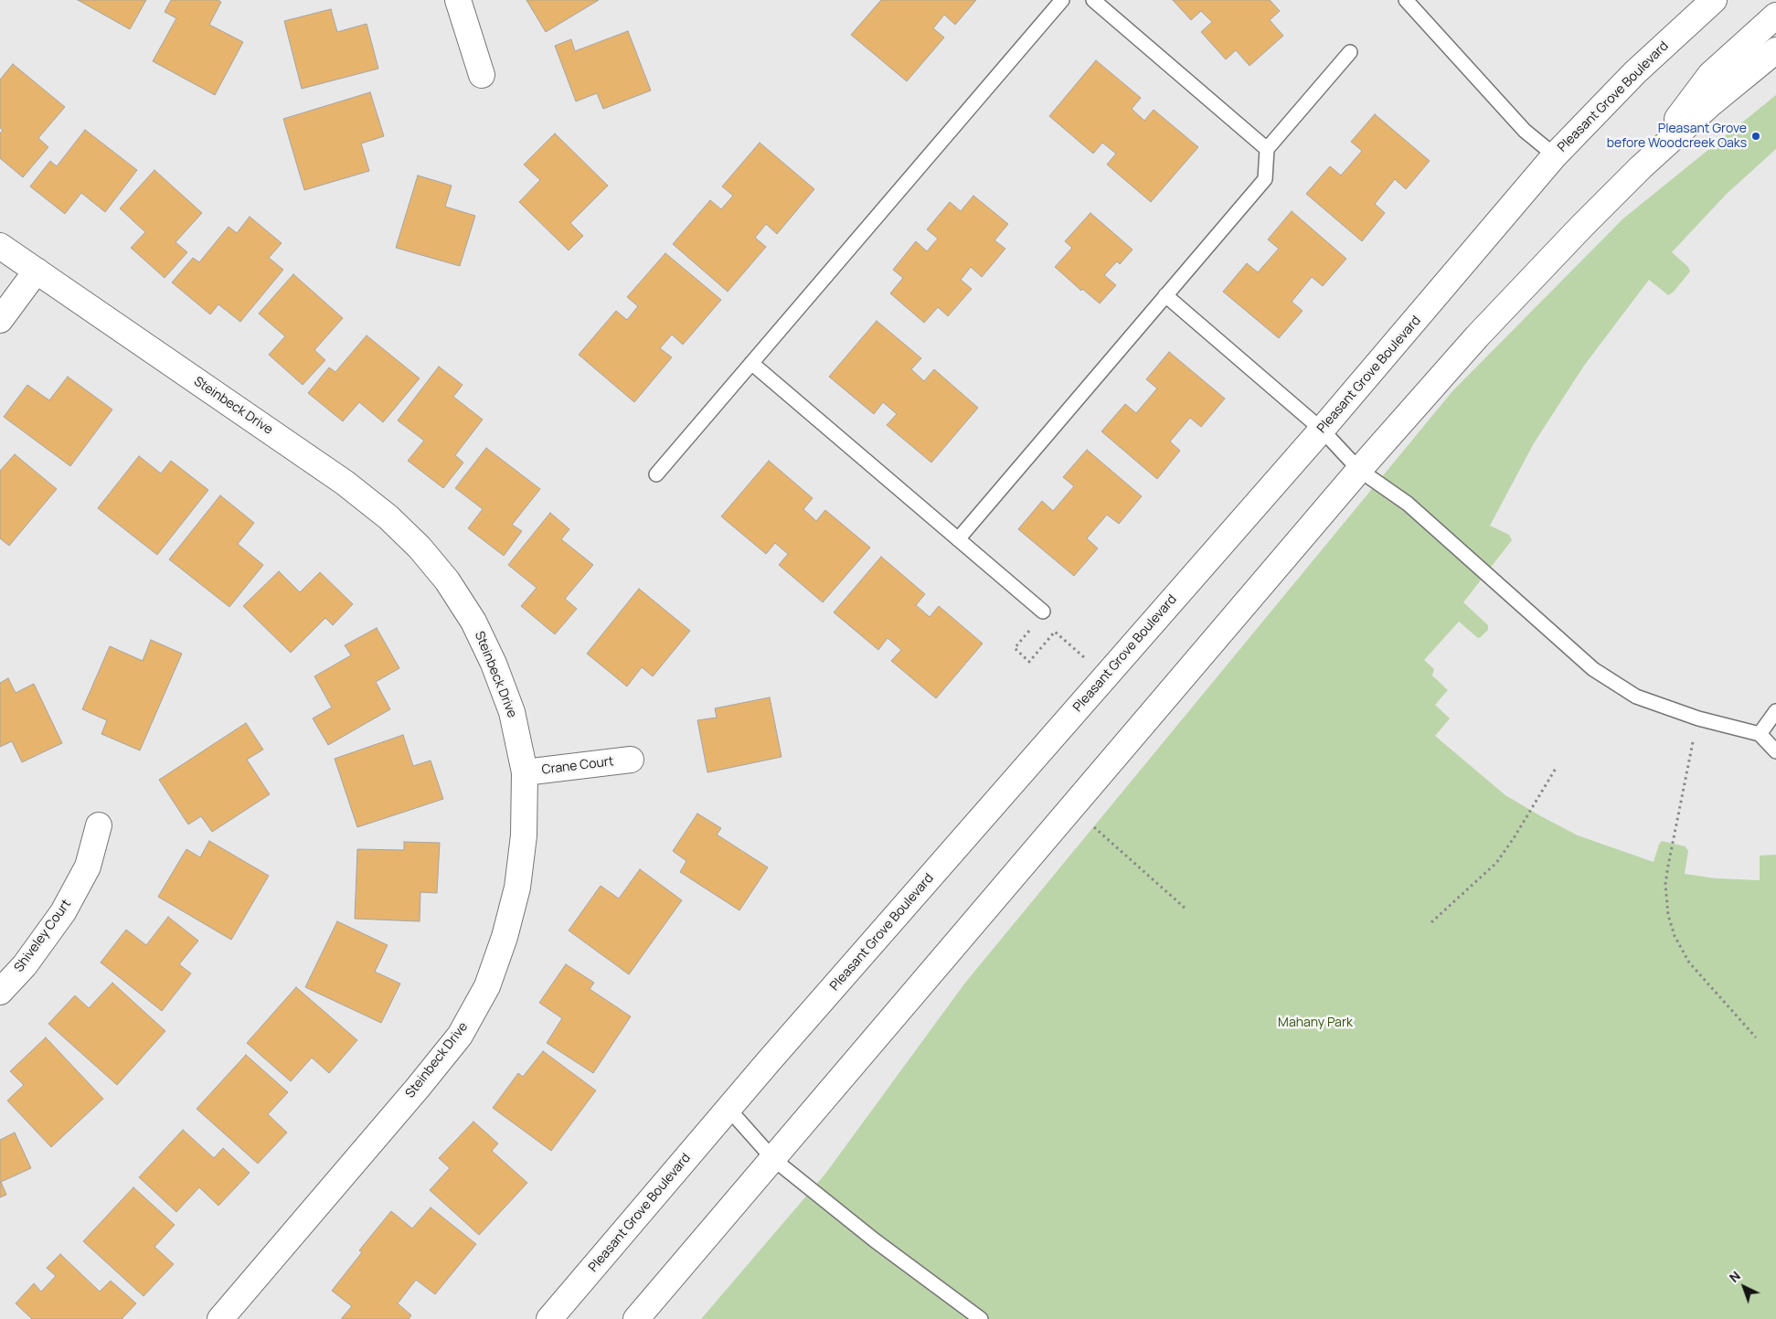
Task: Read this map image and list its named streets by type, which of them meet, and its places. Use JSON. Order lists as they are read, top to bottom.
{
  "streets": {
    "main road": [
      "Pleasant Grove Boulevard",
      "Steinbeck Drive",
      "Crane Court",
      "Shiveley Court"
    ]
  },
  "crossings": [
    ["Steinbeck Drive", "Crane Court"]
  ],
  "parks": ["Mahany Park"],
  "places": ["Pleasant Grove before Woodcreek Oaks"],
  "north": "top left"
}
